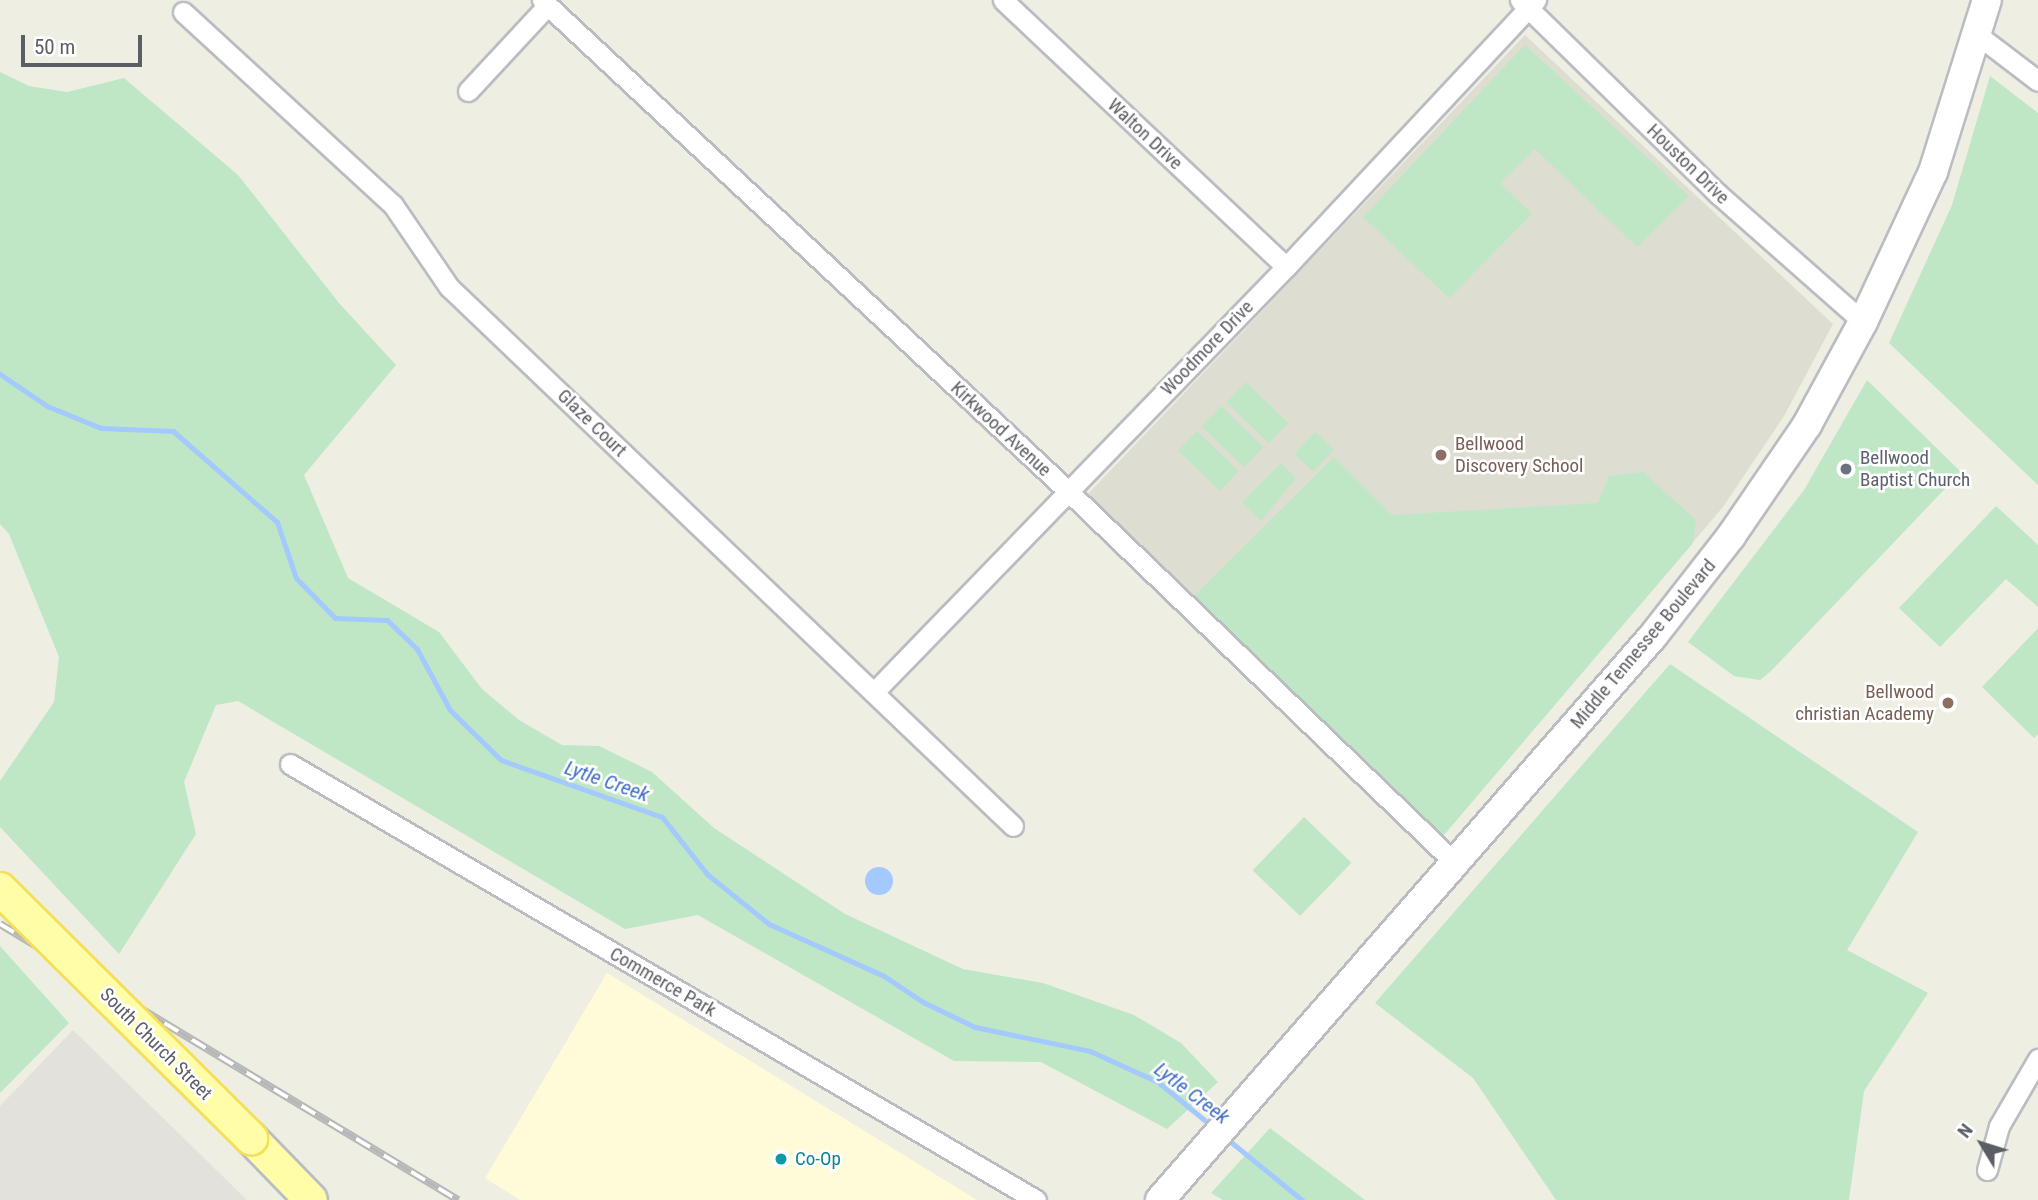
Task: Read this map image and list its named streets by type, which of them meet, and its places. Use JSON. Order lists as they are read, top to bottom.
{
  "streets": {
    "main road": ["Middle Tennessee Boulevard", "South Church Street"],
    "street": [
      "Walton Drive",
      "Houston Drive",
      "Woodmore Drive",
      "Glaze Court",
      "Kirkwood Avenue",
      "Commerce Park"
    ]
  },
  "crossings": [
    ["Walton Drive", "Woodmore Drive"],
    ["Houston Drive", "Woodmore Drive"],
    ["Houston Drive", "Middle Tennessee Boulevard"],
    ["Woodmore Drive", "Glaze Court"],
    ["Woodmore Drive", "Kirkwood Avenue"],
    ["Kirkwood Avenue", "Middle Tennessee Boulevard"]
  ],
  "water": ["Lytle Creek"],
  "places": [
    "Bellwood Discovery School",
    "Bellwood Baptist Church",
    "Bellwood christian Academy",
    "Co-Op"
  ],
  "scale_bar": "50 m",
  "north": "top left"
}
